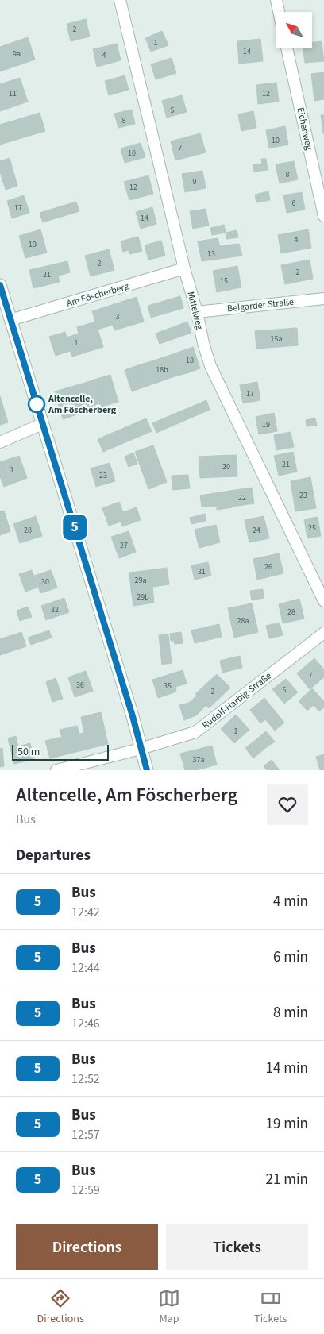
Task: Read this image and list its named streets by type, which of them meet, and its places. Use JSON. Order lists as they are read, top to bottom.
{
  "streets": {
    "street": [
      "Eichenweg",
      "Am Föscherberg",
      "Belgarder Straße",
      "Mittelweg",
      "Rudolf-Harbig-Straße"
    ]
  },
  "crossings": [
    ["Am Föscherberg", "Mittelweg"],
    ["Belgarder Straße", "Mittelweg"]
  ],
  "places": ["Altencelle, Am Föscherberg"],
  "lines": ["bus line 5"],
  "house_numbers": [
    "2",
    "1",
    "14",
    "9a",
    "4",
    "11",
    "12",
    "5",
    "8",
    "10",
    "7",
    "10",
    "8",
    "9",
    "12",
    "6",
    "17",
    "14",
    "4",
    "19",
    "13",
    "2",
    "2",
    "21",
    "15",
    "3",
    "15a",
    "1",
    "18",
    "18b",
    "17",
    "19",
    "21",
    "20",
    "1",
    "23",
    "23",
    "22",
    "25",
    "28",
    "24",
    "27",
    "26",
    "31",
    "29a",
    "30",
    "29b",
    "32",
    "28",
    "28a",
    "7",
    "36",
    "35",
    "5",
    "2",
    "1",
    "37a"
  ],
  "scale_bar": "50 m",
  "north": "top left",
  "page": {
    "on_map": "5",
    "scale": "50 m",
    "heading": [
      ["Altencelle, Am Föscherberg", "Bus"],
      "Departures"
    ],
    "list": [
      {
        "mark": "5",
        "name": "Bus",
        "note": "12:42",
        "value": "4 min"
      },
      {
        "mark": "5",
        "name": "Bus",
        "note": "12:44",
        "value": "6 min"
      },
      {
        "mark": "5",
        "name": "Bus",
        "note": "12:46",
        "value": "8 min"
      },
      {
        "mark": "5",
        "name": "Bus",
        "note": "12:52",
        "value": "14 min"
      },
      {
        "mark": "5",
        "name": "Bus",
        "note": "12:57",
        "value": "19 min"
      },
      {
        "mark": "5",
        "name": "Bus",
        "note": "12:59",
        "value": "21 min"
      }
    ],
    "buttons": ["Directions", "Tickets"],
    "tabs": ["Directions", "Map", "Tickets"]
  }
}
